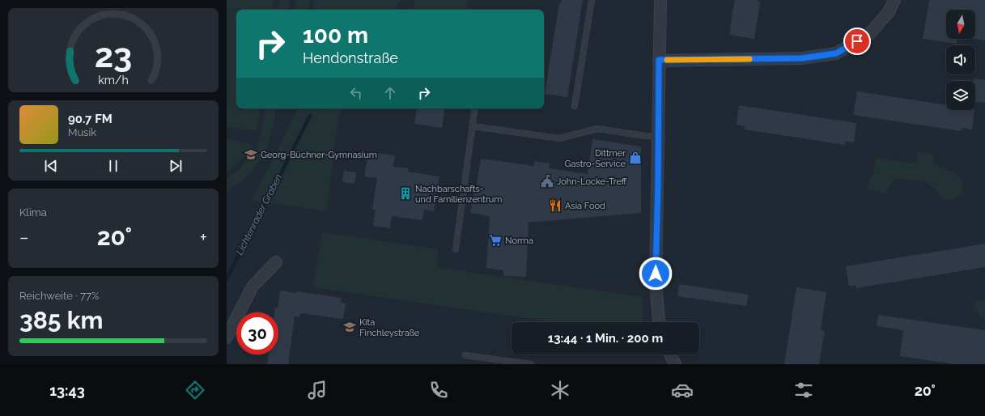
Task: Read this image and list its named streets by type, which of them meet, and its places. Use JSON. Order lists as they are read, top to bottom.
{
  "water": ["Lichtenrader Graben"],
  "places": {
    "school or university": ["Georg-Büchner-Gymnasium", "Kita Finchleystraße"],
    "shop": ["Dittmer Gastro-Service"],
    "public building": ["John-Locke-Treff"],
    "building": ["Nachbarschafts- und Familienzentrum"],
    "restaurant": ["Asia Food"],
    "supermarket": ["Norma"]
  },
  "north": "bottom",
  "page": {
    "turn": ["100 m", "Hendonstraße"],
    "song": ["90.7 FM", "Musik"],
    "tile": [
      "Klima",
      ["Reichweite · 77%", "385 km"]
    ],
    "heat": ["−", "20°", "+"],
    "limit": "30",
    "trip": "13:44 · 1 Min. · 200 m",
    "tabs": ["13:43", "20°"],
    "gauge": ["23", "km/h"]
  }
}
